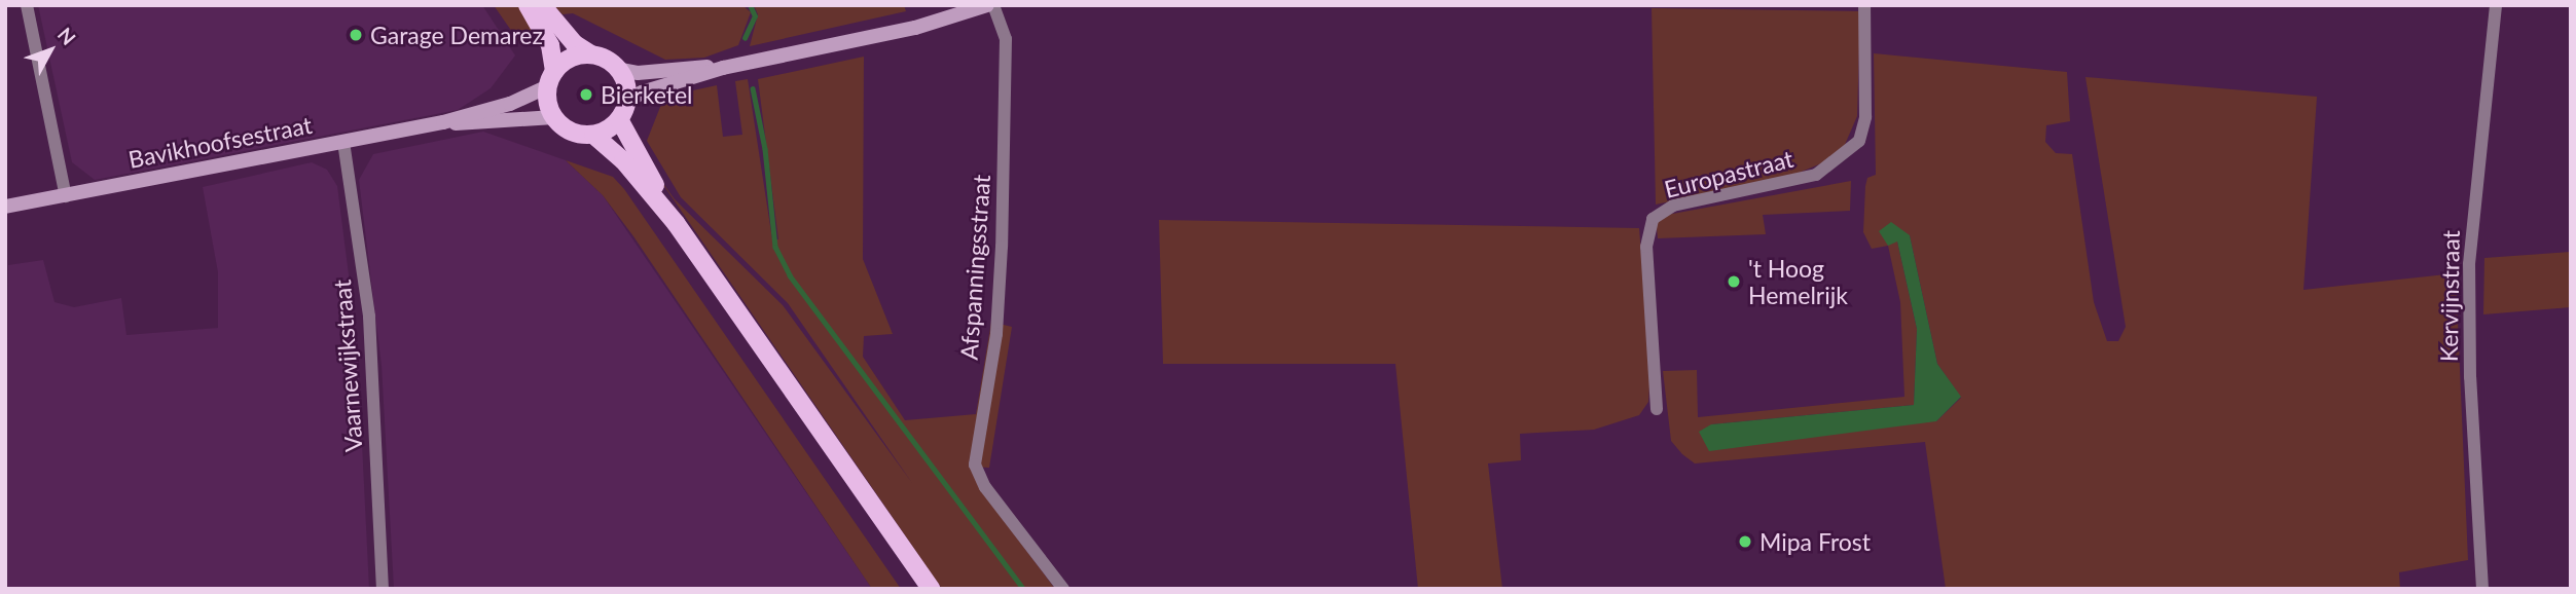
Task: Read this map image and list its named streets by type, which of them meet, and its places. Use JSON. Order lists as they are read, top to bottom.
{
  "streets": {
    "street": [
      "Bavikhoofsestraat",
      "Europastraat",
      "Afspanningsstraat",
      "Kervijnstraat",
      "Vaarnewijkstraat"
    ]
  },
  "crossings": [
    ["Bavikhoofsestraat", "Vaarnewijkstraat"]
  ],
  "places": [
    "Garage Demarez",
    "Bierketel",
    "'t Hoog Hemelrijk",
    "Mipa Frost"
  ],
  "north": "top right"
}
